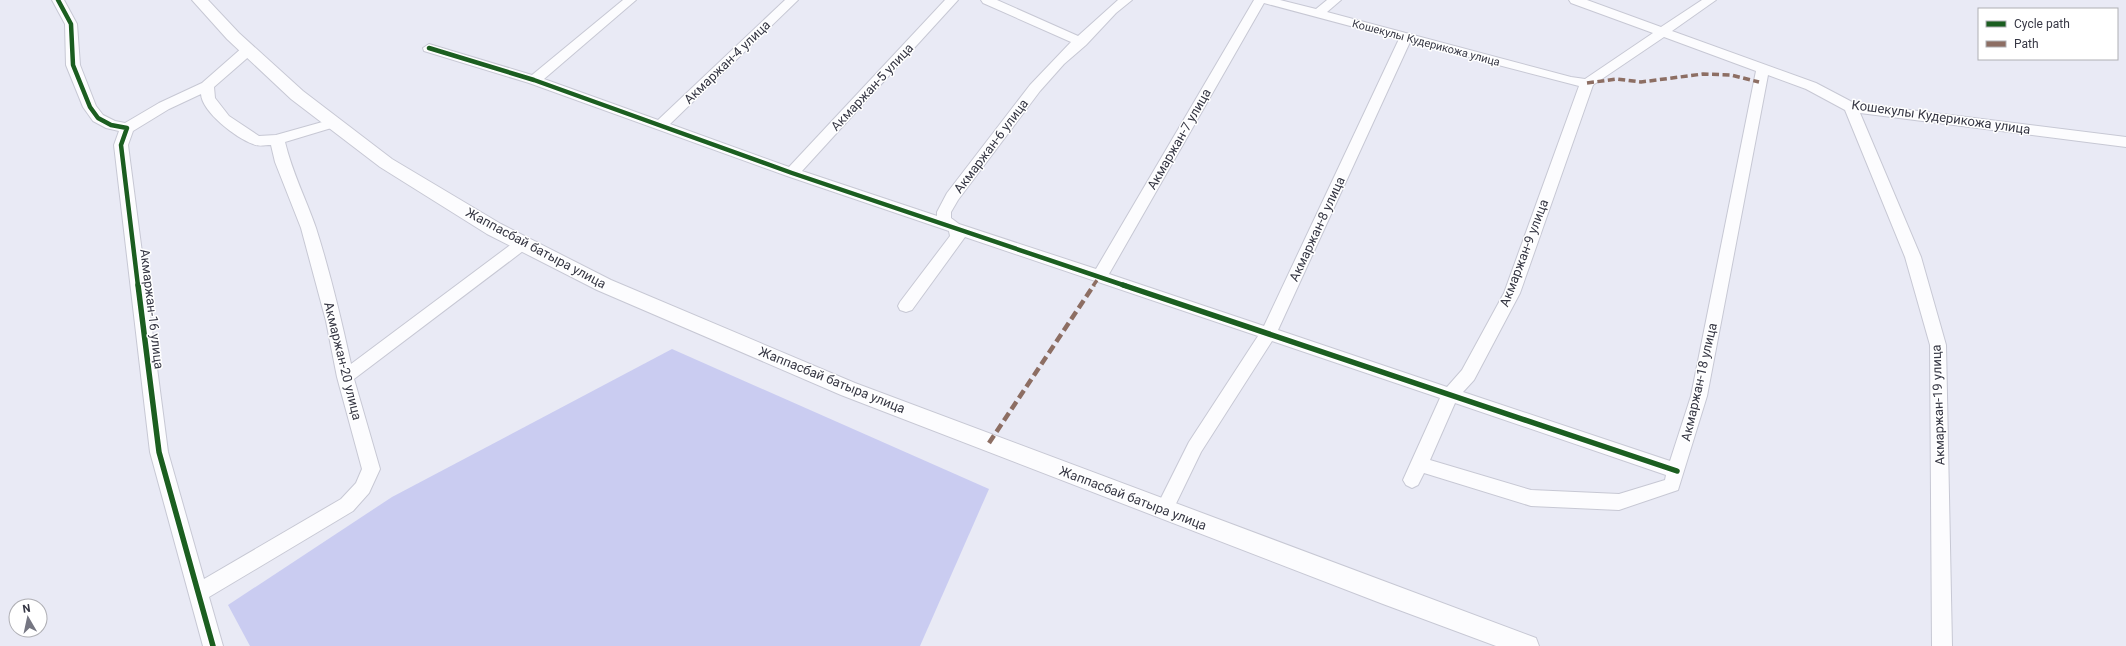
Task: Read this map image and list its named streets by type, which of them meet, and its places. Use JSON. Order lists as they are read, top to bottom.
{
  "streets": {
    "main road": ["Жаппасбай батыра улица"],
    "street": [
      "Кошекулы Кудерикожа улица",
      "Акмаржан-4 улица",
      "Акмаржан-5 улица",
      "Акмаржан-7 улица",
      "Акмаржан-6 улица",
      "Акмаржан-8 улица",
      "Акмаржан-9 улица",
      "Акмаржан-16 улица",
      "Акмаржан-20 улица",
      "Акмаржан-18 улица",
      "Акмаржан-19 улица"
    ]
  },
  "crossings": [
    ["Кошекулы Кудерикожа улица", "Акмаржан-8 улица"],
    ["Кошекулы Кудерикожа улица", "Акмаржан-9 улица"],
    ["Кошекулы Кудерикожа улица", "Акмаржан-18 улица"],
    ["Кошекулы Кудерикожа улица", "Акмаржан-19 улица"],
    ["Акмаржан-8 улица", "Жаппасбай батыра улица"],
    ["Акмаржан-9 улица", "Акмаржан-18 улица"],
    ["Акмаржан-16 улица", "Акмаржан-20 улица"]
  ],
  "legend": ["Cycle path", "Path"],
  "north": "top"
}
